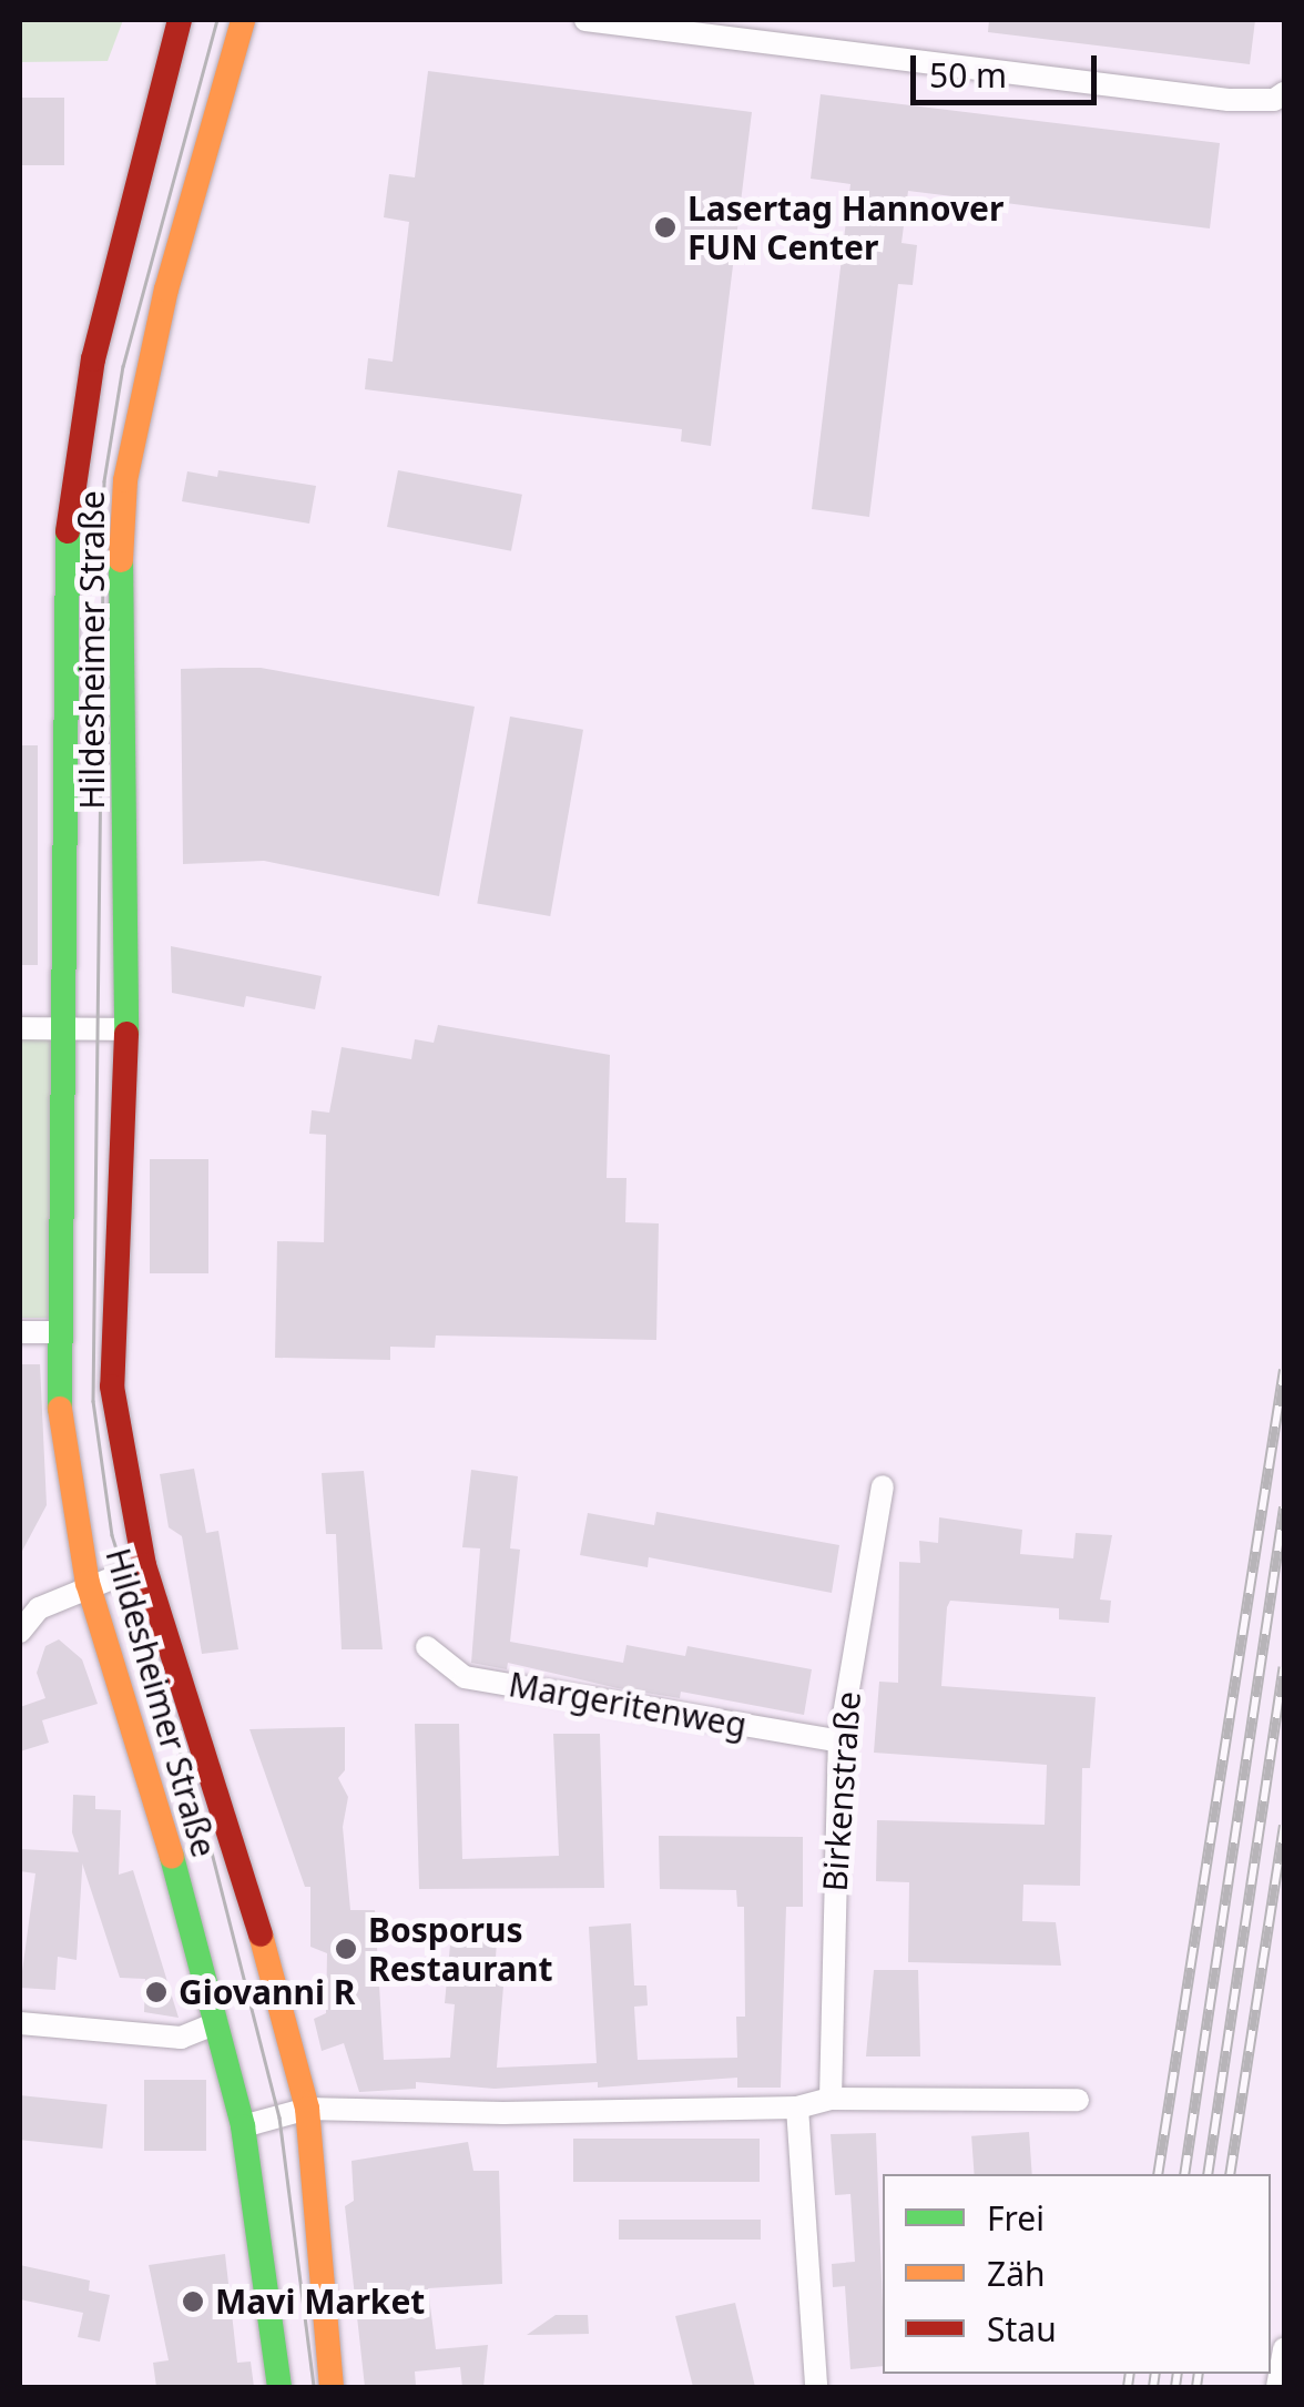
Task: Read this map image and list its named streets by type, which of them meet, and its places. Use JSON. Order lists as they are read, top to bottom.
{
  "streets": {
    "main road": ["Hildesheimer Straße"],
    "street": ["Margeritenweg", "Birkenstraße"]
  },
  "crossings": [
    ["Margeritenweg", "Birkenstraße"]
  ],
  "places": [
    "Lasertag Hannover FUN Center",
    "Bosporus Restaurant",
    "Giovanni R",
    "Mavi Market"
  ],
  "legend": ["Frei", "Zäh", "Stau"],
  "scale_bar": "50 m"
}
